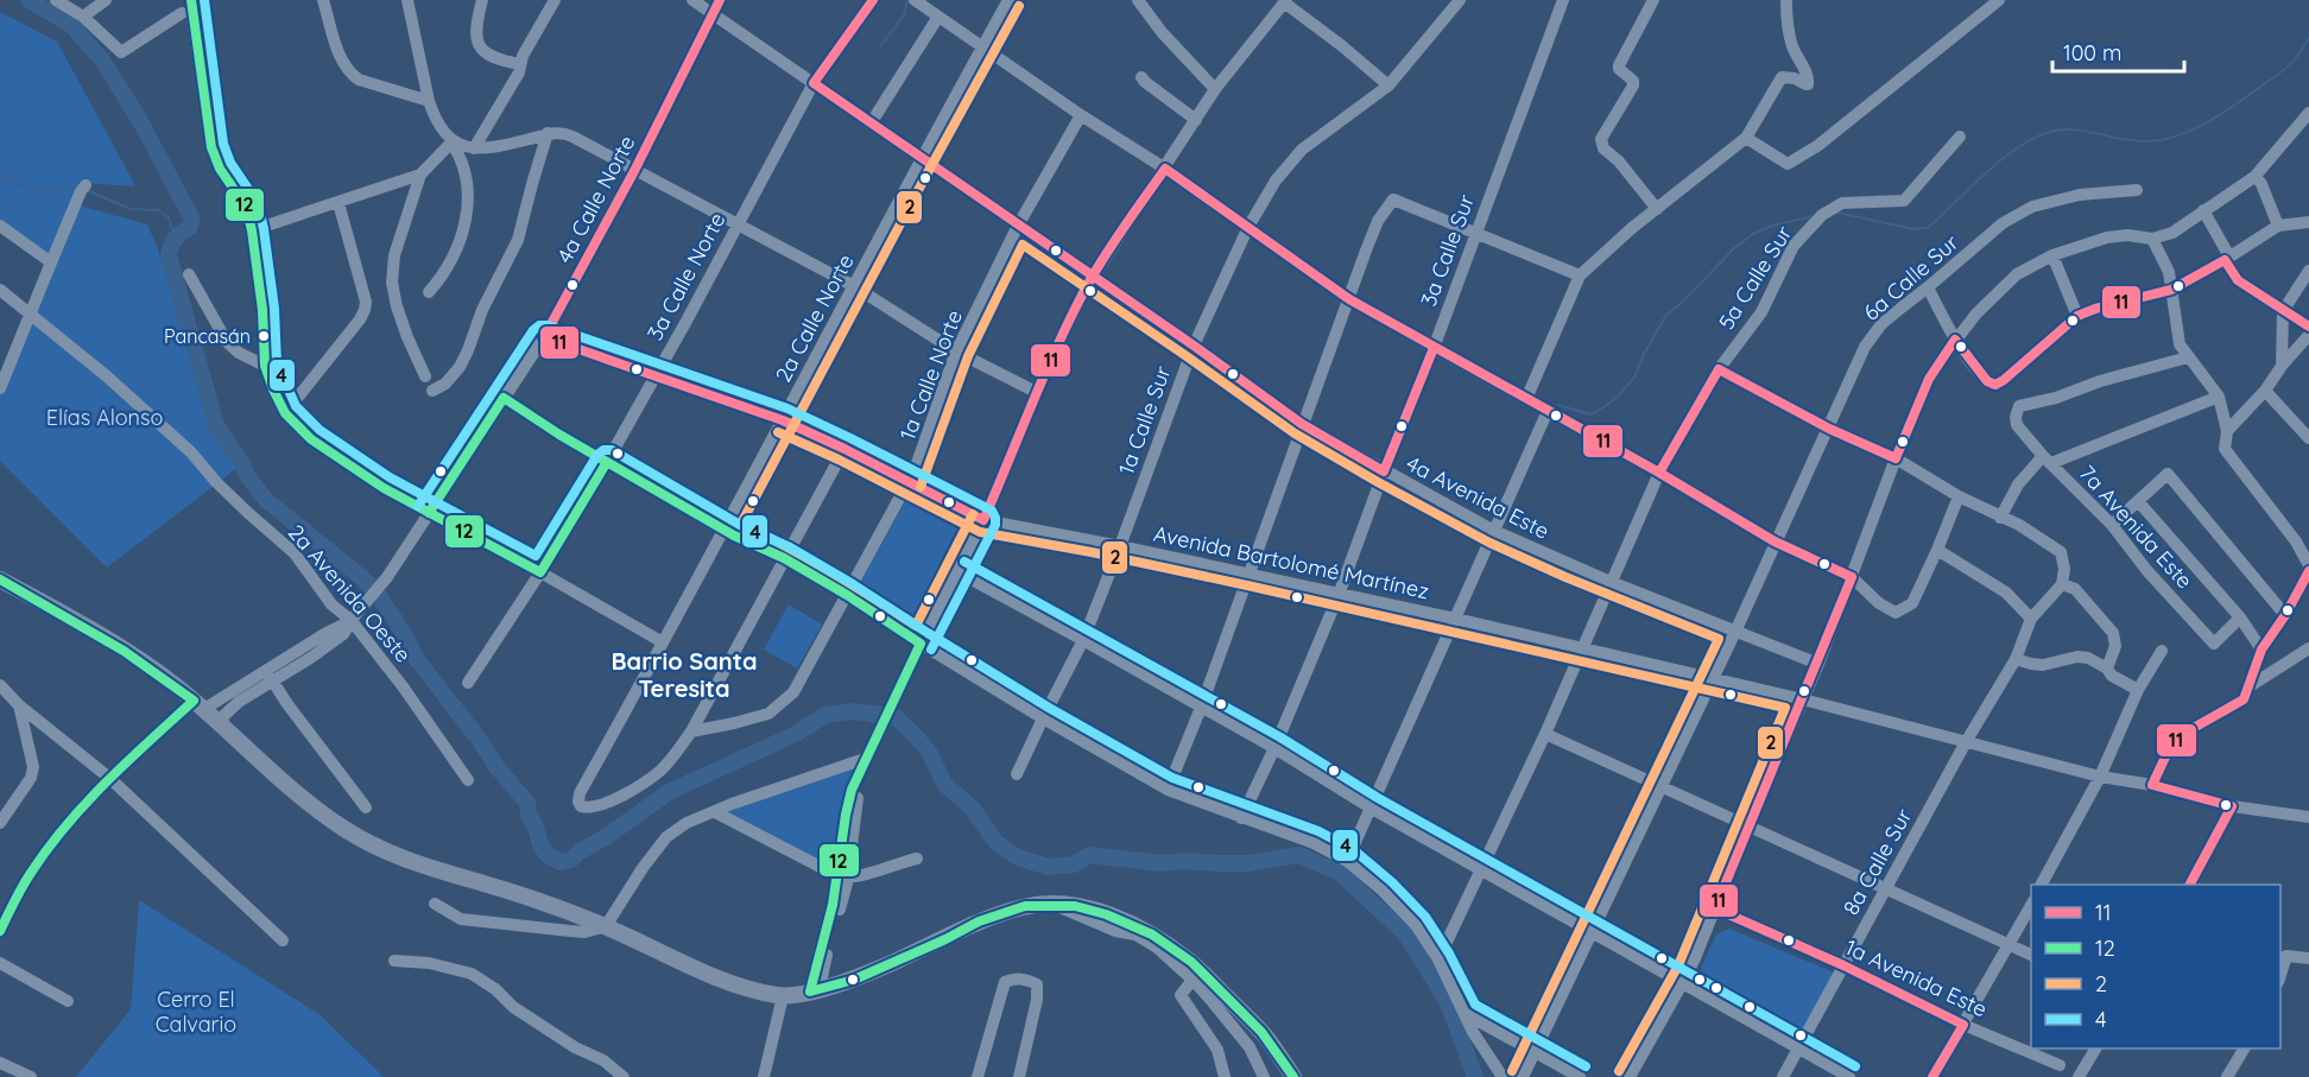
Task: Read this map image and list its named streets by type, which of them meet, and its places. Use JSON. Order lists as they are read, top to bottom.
{
  "streets": {
    "street": [
      "4a Calle Norte",
      "3a Calle Sur",
      "3a Calle Norte",
      "5a Calle Sur",
      "6a Calle Sur",
      "2a Calle Norte",
      "1a Calle Norte",
      "1a Calle Sur",
      "4a Avenida Este",
      "7a Avenida Este",
      "Avenida Bartolomé Martínez",
      "2a Avenida Oeste",
      "8a Calle Sur",
      "1a Avenida Este"
    ]
  },
  "crossings": [
    ["4a Calle Norte", "4a Avenida Este"],
    ["4a Calle Norte", "Avenida Bartolomé Martínez"],
    ["4a Calle Norte", "2a Avenida Oeste"],
    ["3a Calle Sur", "4a Avenida Este"],
    ["3a Calle Sur", "Avenida Bartolomé Martínez"],
    ["3a Calle Norte", "4a Avenida Este"],
    ["3a Calle Norte", "Avenida Bartolomé Martínez"],
    ["5a Calle Sur", "4a Avenida Este"],
    ["5a Calle Sur", "Avenida Bartolomé Martínez"],
    ["6a Calle Sur", "4a Avenida Este"],
    ["6a Calle Sur", "Avenida Bartolomé Martínez"],
    ["2a Calle Norte", "1a Calle Norte"],
    ["2a Calle Norte", "4a Avenida Este"],
    ["2a Calle Norte", "Avenida Bartolomé Martínez"],
    ["1a Calle Norte", "4a Avenida Este"],
    ["1a Calle Norte", "Avenida Bartolomé Martínez"],
    ["1a Calle Sur", "4a Avenida Este"],
    ["1a Calle Sur", "Avenida Bartolomé Martínez"],
    ["Avenida Bartolomé Martínez", "8a Calle Sur"],
    ["8a Calle Sur", "1a Avenida Este"]
  ],
  "districts": ["Barrio Santa Teresita"],
  "parks": ["Elías Alonso", "Cerro El Calvario"],
  "places": ["Pancasán"],
  "lines": [
    "transit line 11",
    "transit line 12",
    "transit line 4",
    "transit line 2"
  ],
  "legend": [
    "11",
    "12",
    "2",
    "4"
  ],
  "scale_bar": "100 m"
}
